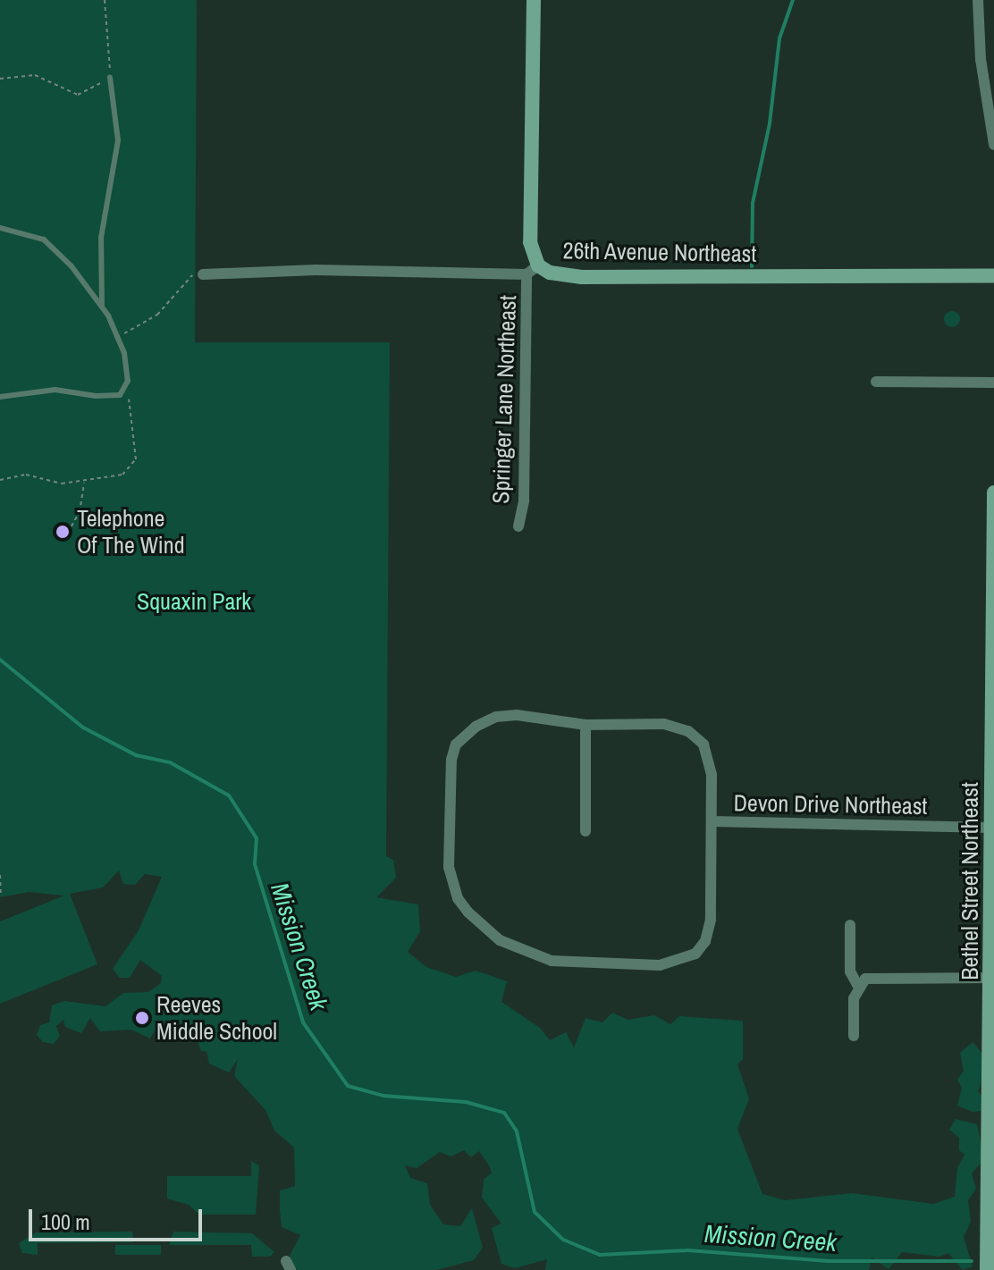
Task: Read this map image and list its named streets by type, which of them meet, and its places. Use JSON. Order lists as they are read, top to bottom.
{
  "streets": {
    "street": [
      "26th Avenue Northeast",
      "Springer Lane Northeast",
      "Devon Drive Northeast",
      "Bethel Street Northeast"
    ]
  },
  "crossings": [
    ["26th Avenue Northeast", "Springer Lane Northeast"],
    ["Devon Drive Northeast", "Bethel Street Northeast"]
  ],
  "water": ["Mission Creek"],
  "parks": ["Squaxin Park"],
  "places": ["Telephone Of The Wind", "Reeves Middle School"],
  "scale_bar": "100 m"
}
